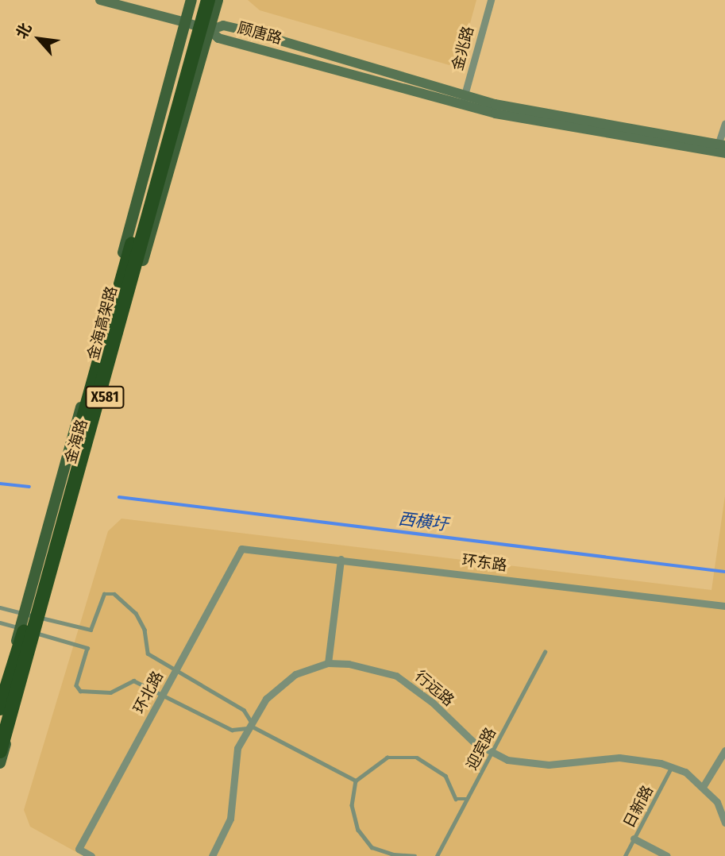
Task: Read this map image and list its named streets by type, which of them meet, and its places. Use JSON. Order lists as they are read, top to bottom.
{
  "streets": {
    "highway": ["金海高架路"],
    "main road": ["顾唐路", "X581", "金海路"],
    "street": [
      "金兆路",
      "环东路",
      "行远路",
      "环北路"
    ],
    "lane": ["迎宾路", "日新路"]
  },
  "crossings": [
    ["顾唐路", "金兆路"],
    ["顾唐路", "金海路"],
    ["环东路", "环北路"],
    ["行远路", "迎宾路"],
    ["行远路", "日新路"]
  ],
  "water": ["西横圩"],
  "north": "top left"
}
